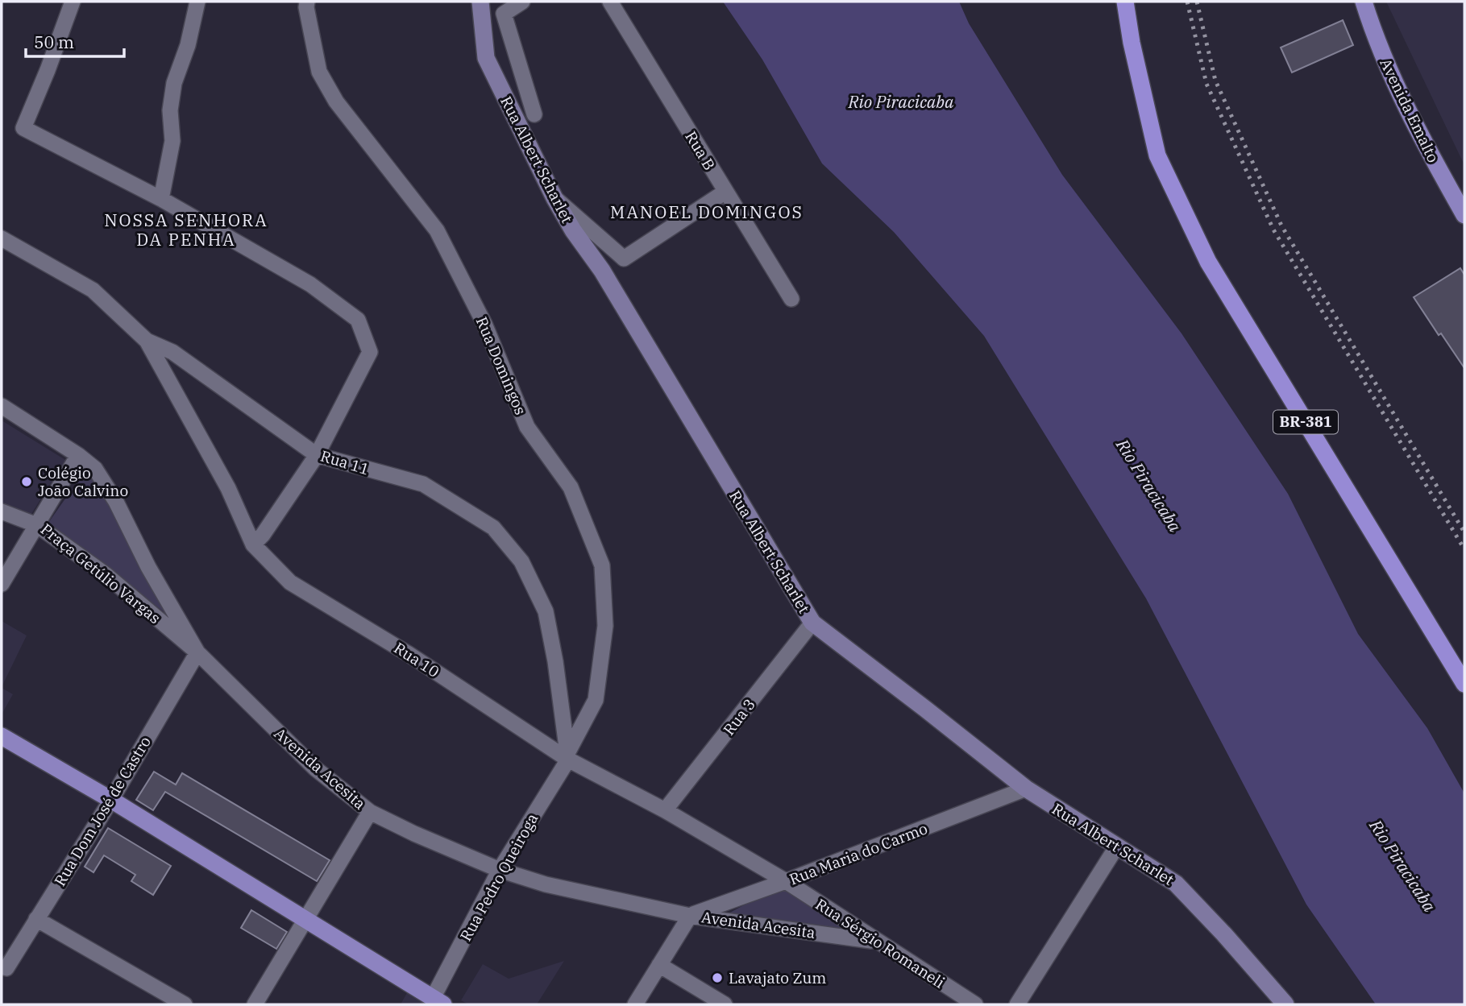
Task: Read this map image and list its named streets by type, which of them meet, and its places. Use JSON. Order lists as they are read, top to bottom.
{
  "streets": {
    "highway": ["BR-381"],
    "main road": ["Avenida Emalto", "Rua Albert Scharlet"],
    "street": [
      "Rua B",
      "Rua Domingos",
      "Rua 11",
      "Praça Getúlio Vargas",
      "Rua 10",
      "Rua 3",
      "Avenida Acesita",
      "Rua Dom José de Castro",
      "Rua Maria do Carmo",
      "Rua Pedro Queiroga",
      "Rua Sérgio Romaneli"
    ]
  },
  "crossings": [
    ["Rua Albert Scharlet", "Rua 3"],
    ["Rua Albert Scharlet", "Rua Maria do Carmo"],
    ["Rua Domingos", "Rua 11"],
    ["Rua Domingos", "Rua 10"],
    ["Rua Domingos", "Rua Pedro Queiroga"],
    ["Rua 11", "Rua 10"],
    ["Rua 11", "Rua Pedro Queiroga"],
    ["Praça Getúlio Vargas", "Avenida Acesita"],
    ["Praça Getúlio Vargas", "Rua Dom José de Castro"],
    ["Rua 10", "Rua 3"],
    ["Rua 10", "Rua Maria do Carmo"],
    ["Rua 10", "Rua Pedro Queiroga"],
    ["Rua 10", "Rua Sérgio Romaneli"],
    ["Avenida Acesita", "Rua Dom José de Castro"],
    ["Avenida Acesita", "Rua Maria do Carmo"],
    ["Avenida Acesita", "Rua Pedro Queiroga"],
    ["Avenida Acesita", "Rua Sérgio Romaneli"],
    ["Rua Maria do Carmo", "Rua Sérgio Romaneli"]
  ],
  "districts": ["MANOEL DOMINGOS", "NOSSA SENHORA DA PENHA"],
  "water": ["Rio Piracicaba"],
  "places": ["Colégio João Calvino", "Lavajato Zum"],
  "scale_bar": "50 m"
}
